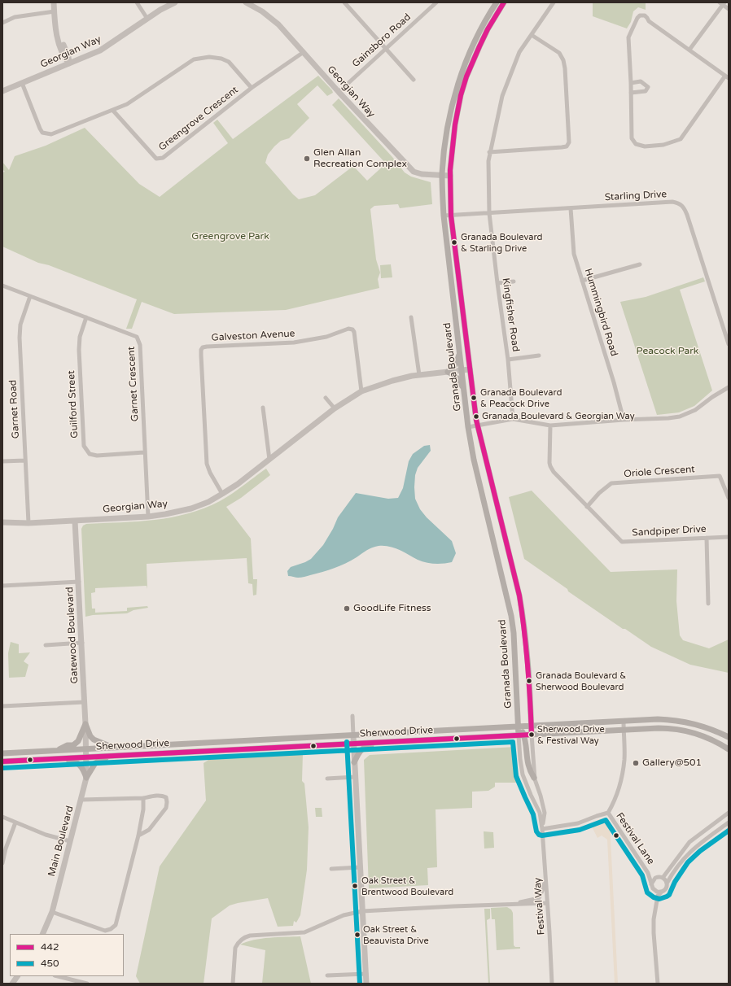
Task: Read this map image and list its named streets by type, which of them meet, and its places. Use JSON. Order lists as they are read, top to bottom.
{
  "streets": {
    "main road": ["Granada Boulevard", "Sherwood Drive"],
    "street": [
      "Gainsboro Road",
      "Georgian Way",
      "Greengrove Crescent",
      "Starling Drive",
      "Hummingbird Road",
      "Kingfisher Road",
      "Galveston Avenue",
      "Garnet Crescent",
      "Guilford Street",
      "Garnet Road",
      "Oriole Crescent",
      "Sandpiper Drive",
      "Gatewood Boulevard",
      "Festival Lane",
      "Main Boulevard",
      "Festival Way"
    ]
  },
  "crossings": [
    ["Gainsboro Road", "Georgian Way"],
    ["Georgian Way", "Greengrove Crescent"],
    ["Georgian Way", "Galveston Avenue"],
    ["Georgian Way", "Granada Boulevard"],
    ["Georgian Way", "Garnet Crescent"],
    ["Georgian Way", "Garnet Road"],
    ["Georgian Way", "Gatewood Boulevard"],
    ["Starling Drive", "Hummingbird Road"],
    ["Starling Drive", "Kingfisher Road"],
    ["Starling Drive", "Granada Boulevard"],
    ["Granada Boulevard", "Sherwood Drive"],
    ["Granada Boulevard", "Festival Way"],
    ["Garnet Crescent", "Guilford Street"],
    ["Garnet Crescent", "Garnet Road"],
    ["Oriole Crescent", "Sandpiper Drive"],
    ["Gatewood Boulevard", "Sherwood Drive"],
    ["Gatewood Boulevard", "Main Boulevard"],
    ["Sherwood Drive", "Main Boulevard"],
    ["Sherwood Drive", "Festival Way"]
  ],
  "parks": ["Greengrove Park", "Peacock Park"],
  "places": [
    "Glen Allan Recreation Complex",
    "Granada Boulevard & Starling Drive",
    "Granada Boulevard & Peacock Drive",
    "Granada Boulevard & Georgian Way",
    "GoodLife Fitness",
    "Granada Boulevard & Sherwood Boulevard",
    "Sherwood Drive & Festival Way",
    "Gallery@501",
    "Oak Street & Brentwood Boulevard",
    "Oak Street & Beauvista Drive"
  ],
  "lines": ["transit line 442", "transit line 450"],
  "legend": ["442", "450"]
}
